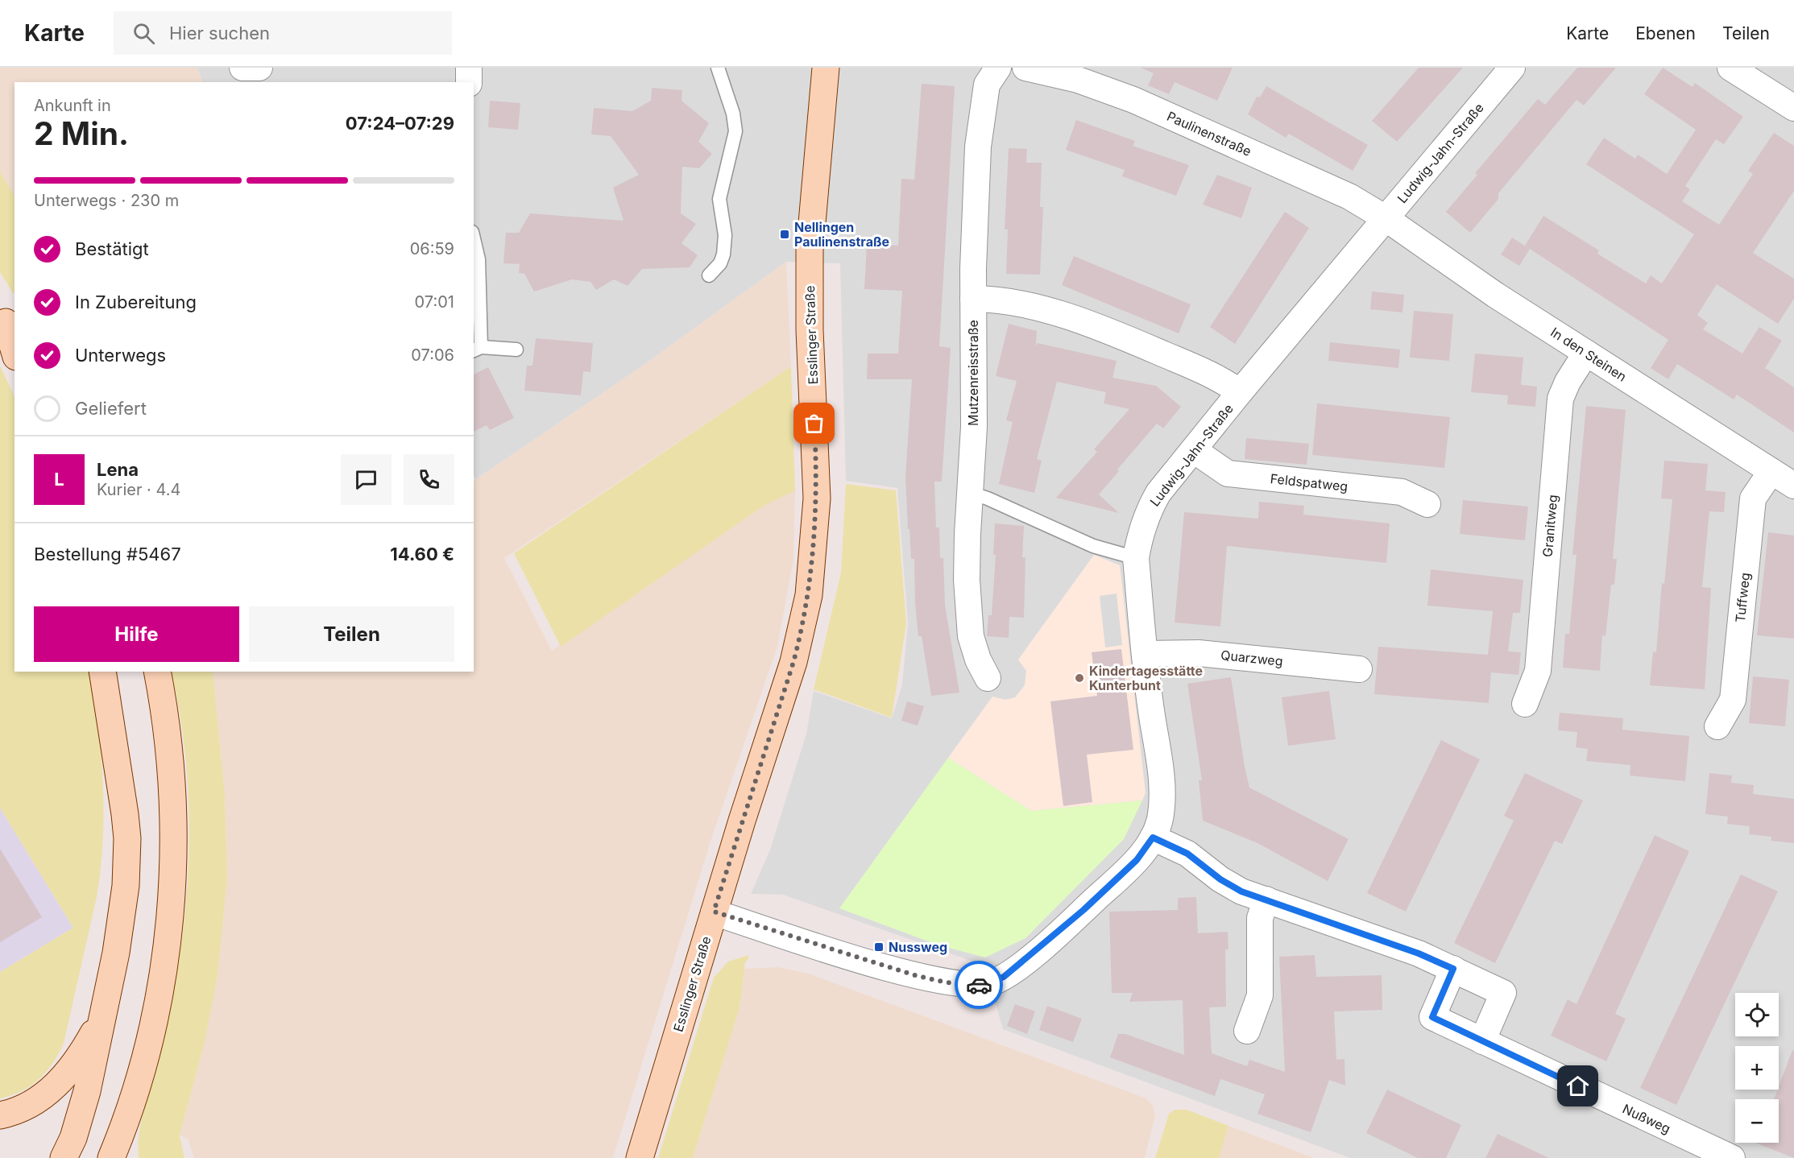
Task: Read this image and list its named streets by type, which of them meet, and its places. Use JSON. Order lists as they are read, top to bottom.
{
  "streets": {
    "main road": ["Esslinger Straße"],
    "street": [
      "Paulinenstraße",
      "Ludwig-Jahn-Straße",
      "In den Steinen",
      "Mutzenreisstraße",
      "Feldspatweg",
      "Granitweg",
      "Tuffweg",
      "Quarzweg",
      "Nußweg"
    ]
  },
  "crossings": [
    ["Paulinenstraße", "Ludwig-Jahn-Straße"],
    ["Paulinenstraße", "In den Steinen"],
    ["Ludwig-Jahn-Straße", "Esslinger Straße"],
    ["Ludwig-Jahn-Straße", "In den Steinen"],
    ["Ludwig-Jahn-Straße", "Feldspatweg"],
    ["Ludwig-Jahn-Straße", "Quarzweg"],
    ["In den Steinen", "Granitweg"],
    ["In den Steinen", "Tuffweg"]
  ],
  "places": {
    "transit": ["Nellingen Paulinenstraße", "Nussweg"],
    "other": ["Kindertagesstätte Kunterbunt"]
  },
  "page": {
    "header": "Karte",
    "search": "Hier suchen",
    "nav": ["Karte", "Ebenen", "Teilen"],
    "heading": ["2 Min.", "Ankunft in", "07:24–07:29"],
    "panel": [
      "Lena",
      "Kurier · 4.4",
      "Bestellung #5467",
      "14.60 €"
    ],
    "bar": "Unterwegs · 230 m",
    "list": [
      ["Bestätigt", "06:59"],
      ["In Zubereitung", "07:01"],
      ["Unterwegs", "07:06"],
      "Geliefert"
    ],
    "round": "L",
    "buttons": ["Hilfe", "Teilen"],
    "map_buttons": ["+", "−"]
  }
}
